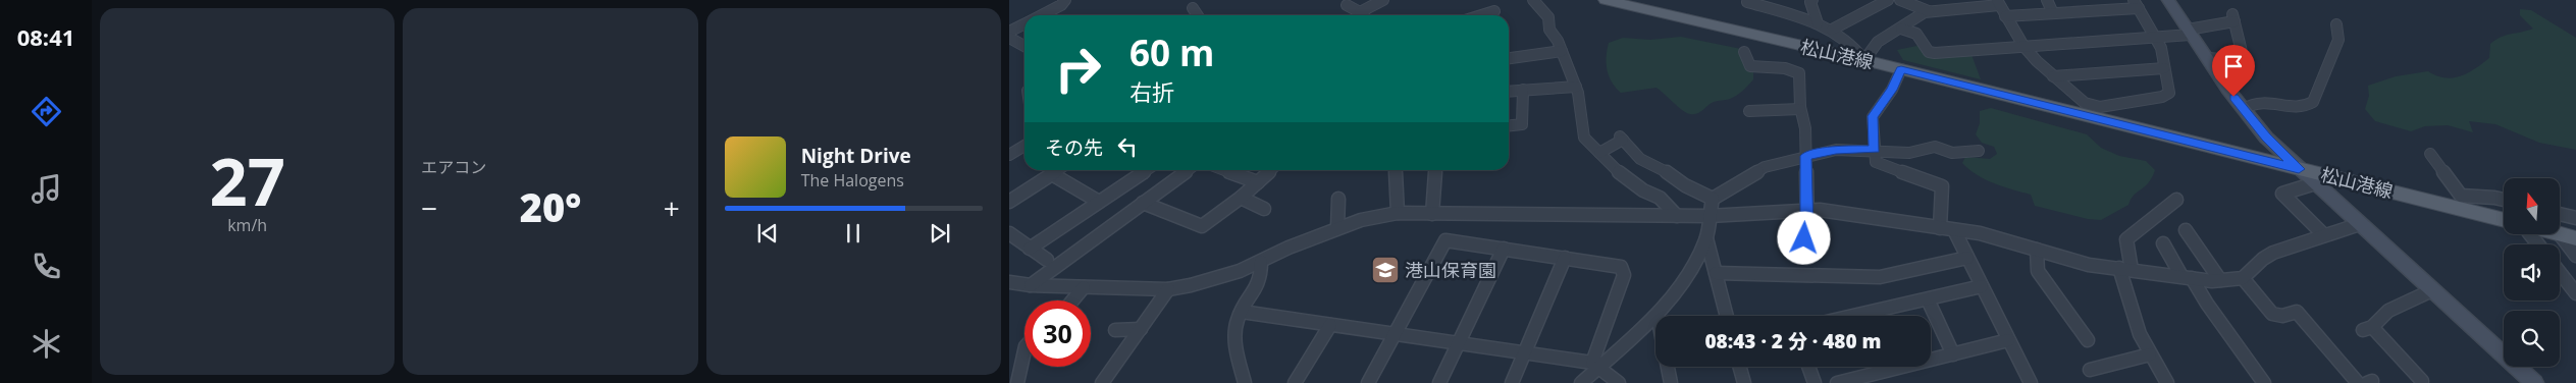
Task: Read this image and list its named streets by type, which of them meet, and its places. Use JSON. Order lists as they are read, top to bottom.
{
  "streets": {
    "main road": ["松山港線"]
  },
  "places": {
    "school or university": ["港山保育園"]
  },
  "north": "top",
  "page": {
    "tabs": "08:41",
    "tile": [
      ["27", "km/h"],
      "エアコン"
    ],
    "turn": ["60 m", "右折"],
    "then": "その先",
    "song": ["Night Drive", "The Halogens"],
    "heat": ["−", "20°", "+"],
    "limit": "30",
    "trip": "08:43 · 2 分 · 480 m"
  }
}
